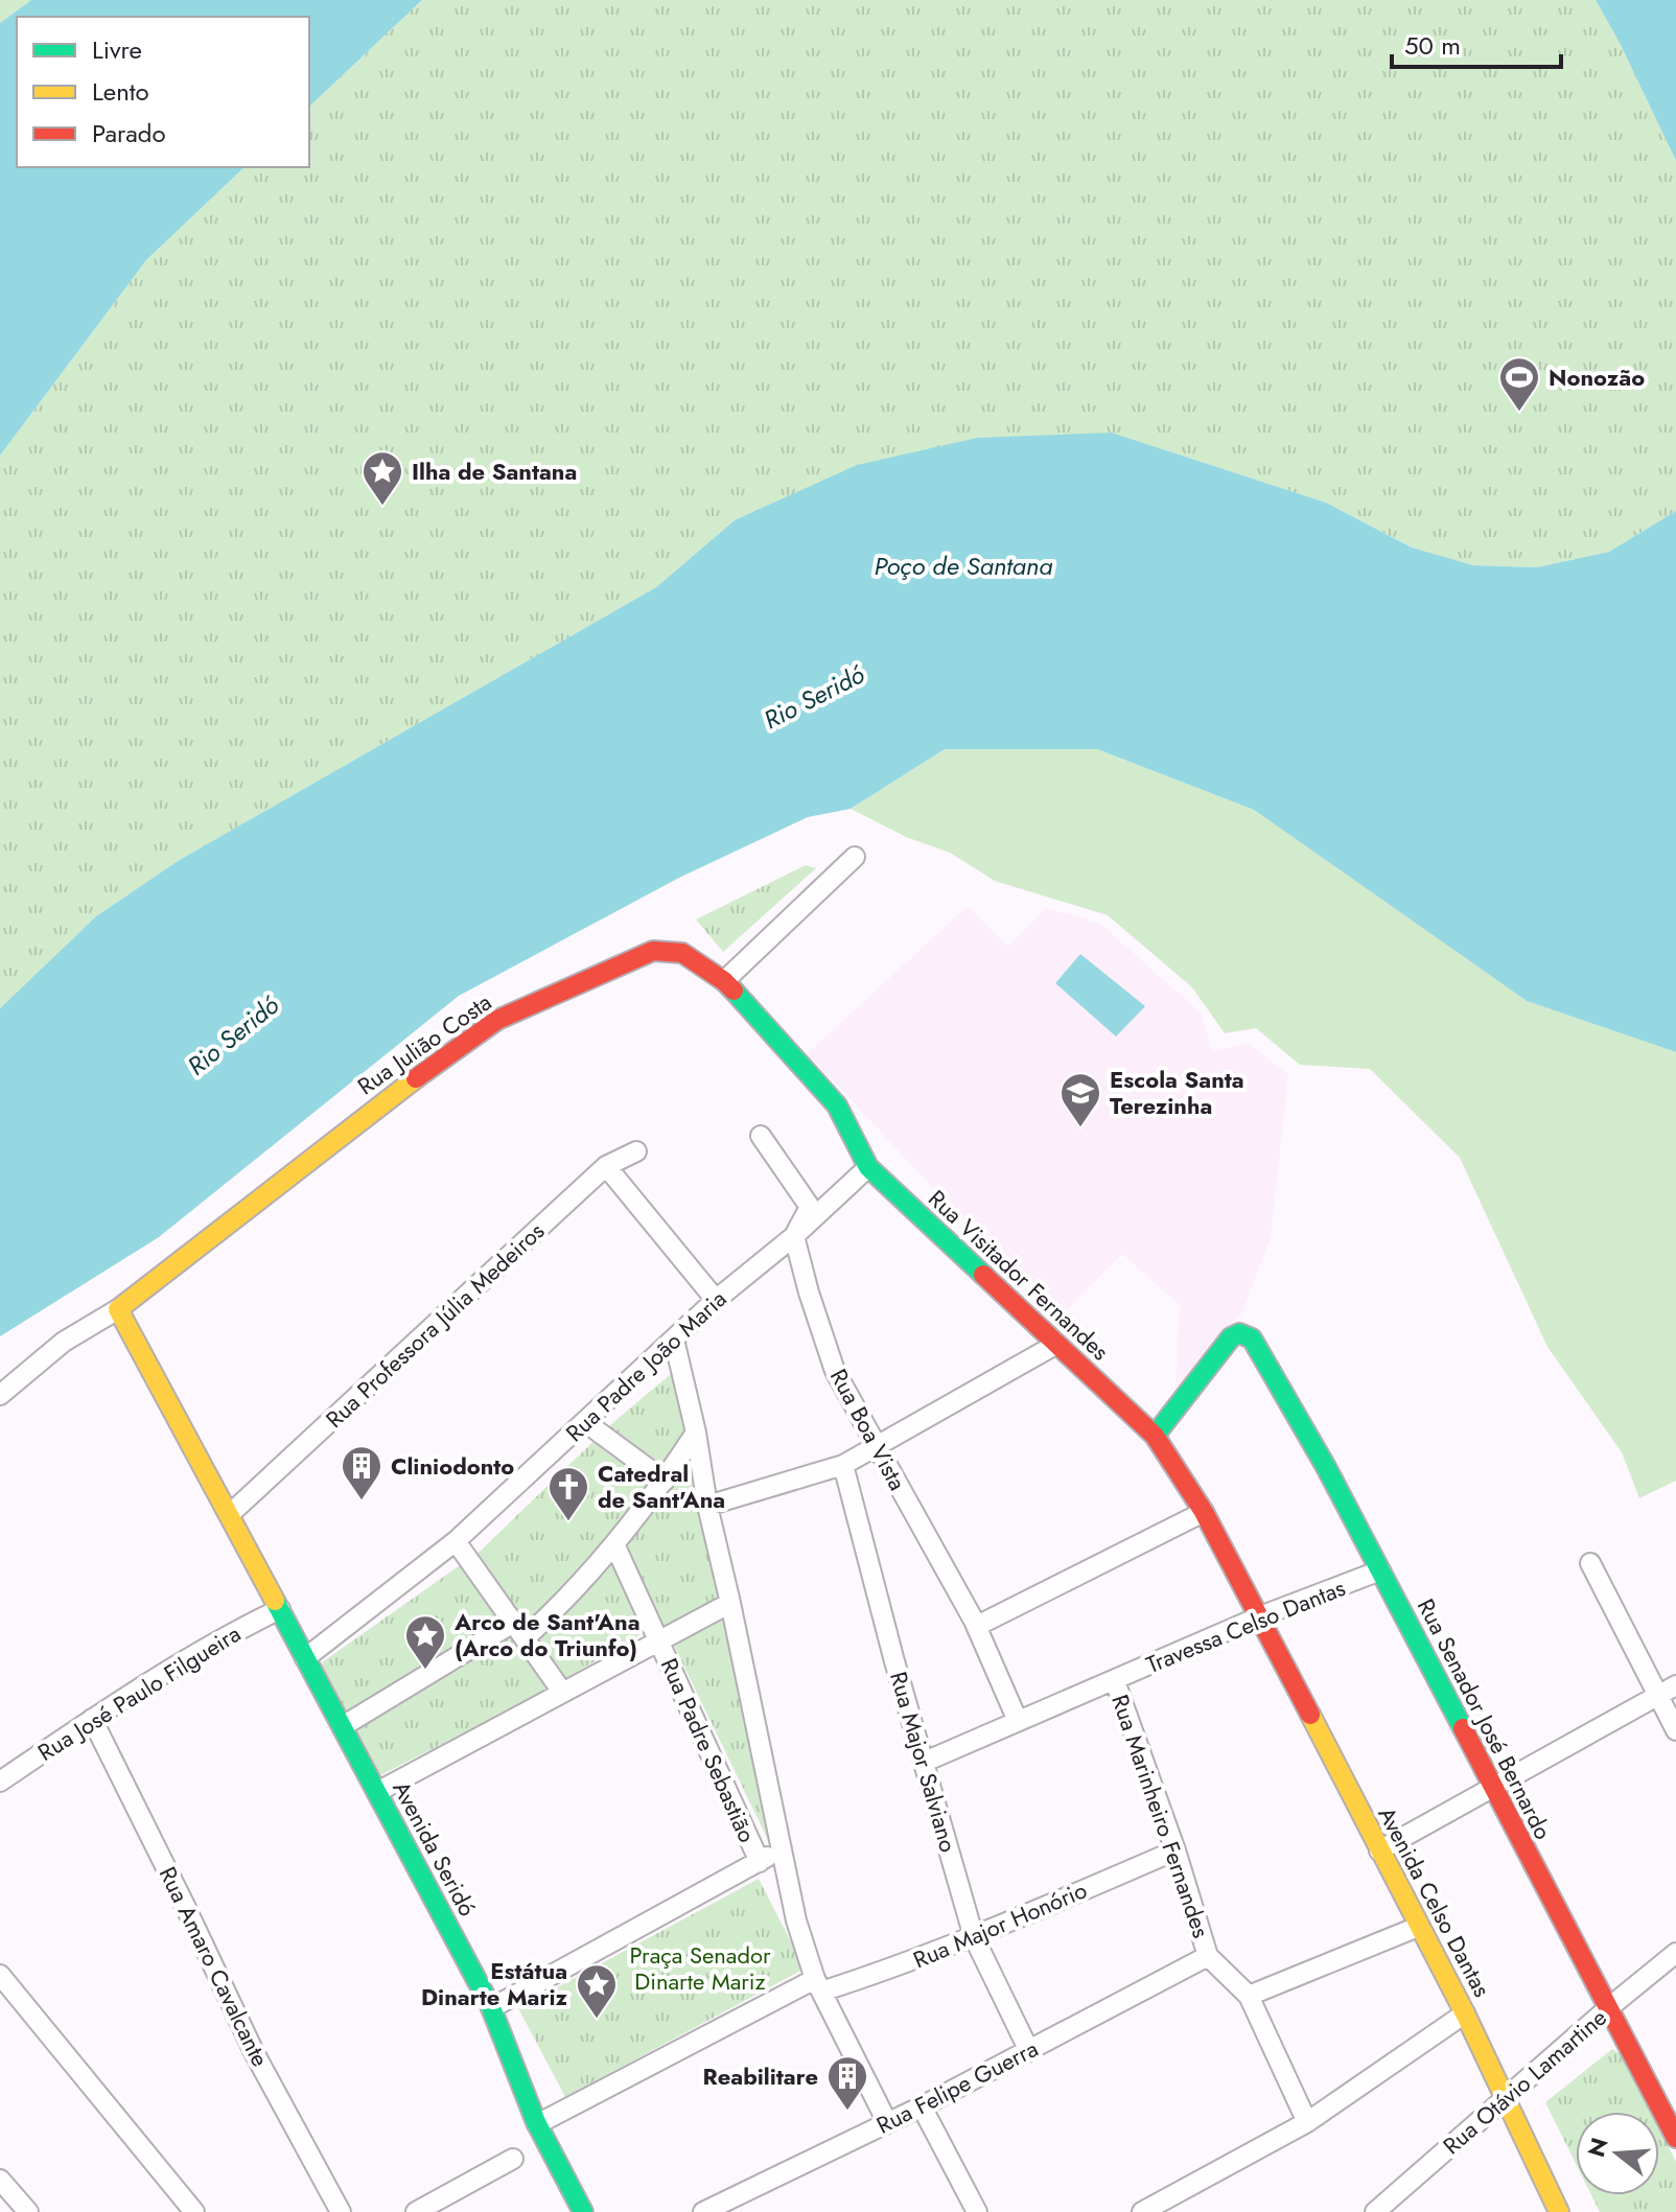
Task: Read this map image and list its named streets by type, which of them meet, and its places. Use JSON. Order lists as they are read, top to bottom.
{
  "streets": {
    "main road": [
      "Rua Julião Costa",
      "Rua Visitador Fernandes",
      "Rua Senador José Bernardo",
      "Avenida Seridó",
      "Avenida Celso Dantas"
    ],
    "street": [
      "Rua Professora Júlia Medeiros",
      "Rua Padre João Maria",
      "Rua Boa Vista",
      "Travessa Celso Dantas",
      "Rua José Paulo Filgueira",
      "Rua Padre Sebastião",
      "Rua Major Salviano",
      "Rua Marinheiro Fernandes",
      "Rua Major Honório",
      "Rua Amaro Cavalcante",
      "Rua Otávio Lamartine",
      "Rua Felipe Guerra"
    ]
  },
  "crossings": [
    ["Rua Julião Costa", "Rua Visitador Fernandes"],
    ["Rua Julião Costa", "Avenida Seridó"],
    ["Rua Visitador Fernandes", "Rua Padre João Maria"],
    ["Rua Visitador Fernandes", "Travessa Celso Dantas"],
    ["Rua Visitador Fernandes", "Rua Senador José Bernardo"],
    ["Rua Visitador Fernandes", "Avenida Celso Dantas"],
    ["Rua Professora Júlia Medeiros", "Avenida Seridó"],
    ["Rua Padre João Maria", "Rua Boa Vista"],
    ["Rua Padre João Maria", "Rua Padre Sebastião"],
    ["Rua Padre João Maria", "Avenida Seridó"],
    ["Rua Boa Vista", "Travessa Celso Dantas"],
    ["Travessa Celso Dantas", "Rua Senador José Bernardo"],
    ["Travessa Celso Dantas", "Rua Major Salviano"],
    ["Travessa Celso Dantas", "Rua Marinheiro Fernandes"],
    ["Travessa Celso Dantas", "Avenida Celso Dantas"],
    ["Rua José Paulo Filgueira", "Avenida Seridó"],
    ["Rua José Paulo Filgueira", "Rua Amaro Cavalcante"],
    ["Rua Senador José Bernardo", "Rua Otávio Lamartine"],
    ["Rua Padre Sebastião", "Rua Major Honório"],
    ["Rua Padre Sebastião", "Rua Felipe Guerra"],
    ["Rua Major Salviano", "Rua Major Honório"],
    ["Rua Major Salviano", "Rua Felipe Guerra"],
    ["Rua Marinheiro Fernandes", "Rua Major Honório"],
    ["Rua Marinheiro Fernandes", "Rua Felipe Guerra"],
    ["Avenida Seridó", "Rua Major Honório"],
    ["Avenida Celso Dantas", "Rua Otávio Lamartine"]
  ],
  "water": ["Poço de Santana", "Rio Seridó"],
  "parks": ["Praça Senador Dinarte Mariz"],
  "places": {
    "sports": ["Nonozão"],
    "place": ["Ilha de Santana", "Arco de Sant'Ana (Arco do Triunfo)", "Estátua Dinarte Mariz"],
    "school or university": ["Escola Santa Terezinha"],
    "building": ["Cliniodonto", "Reabilitare"],
    "church": ["Catedral de Sant'Ana"]
  },
  "legend": ["Livre", "Lento", "Parado"],
  "scale_bar": "50 m",
  "north": "left"
}
